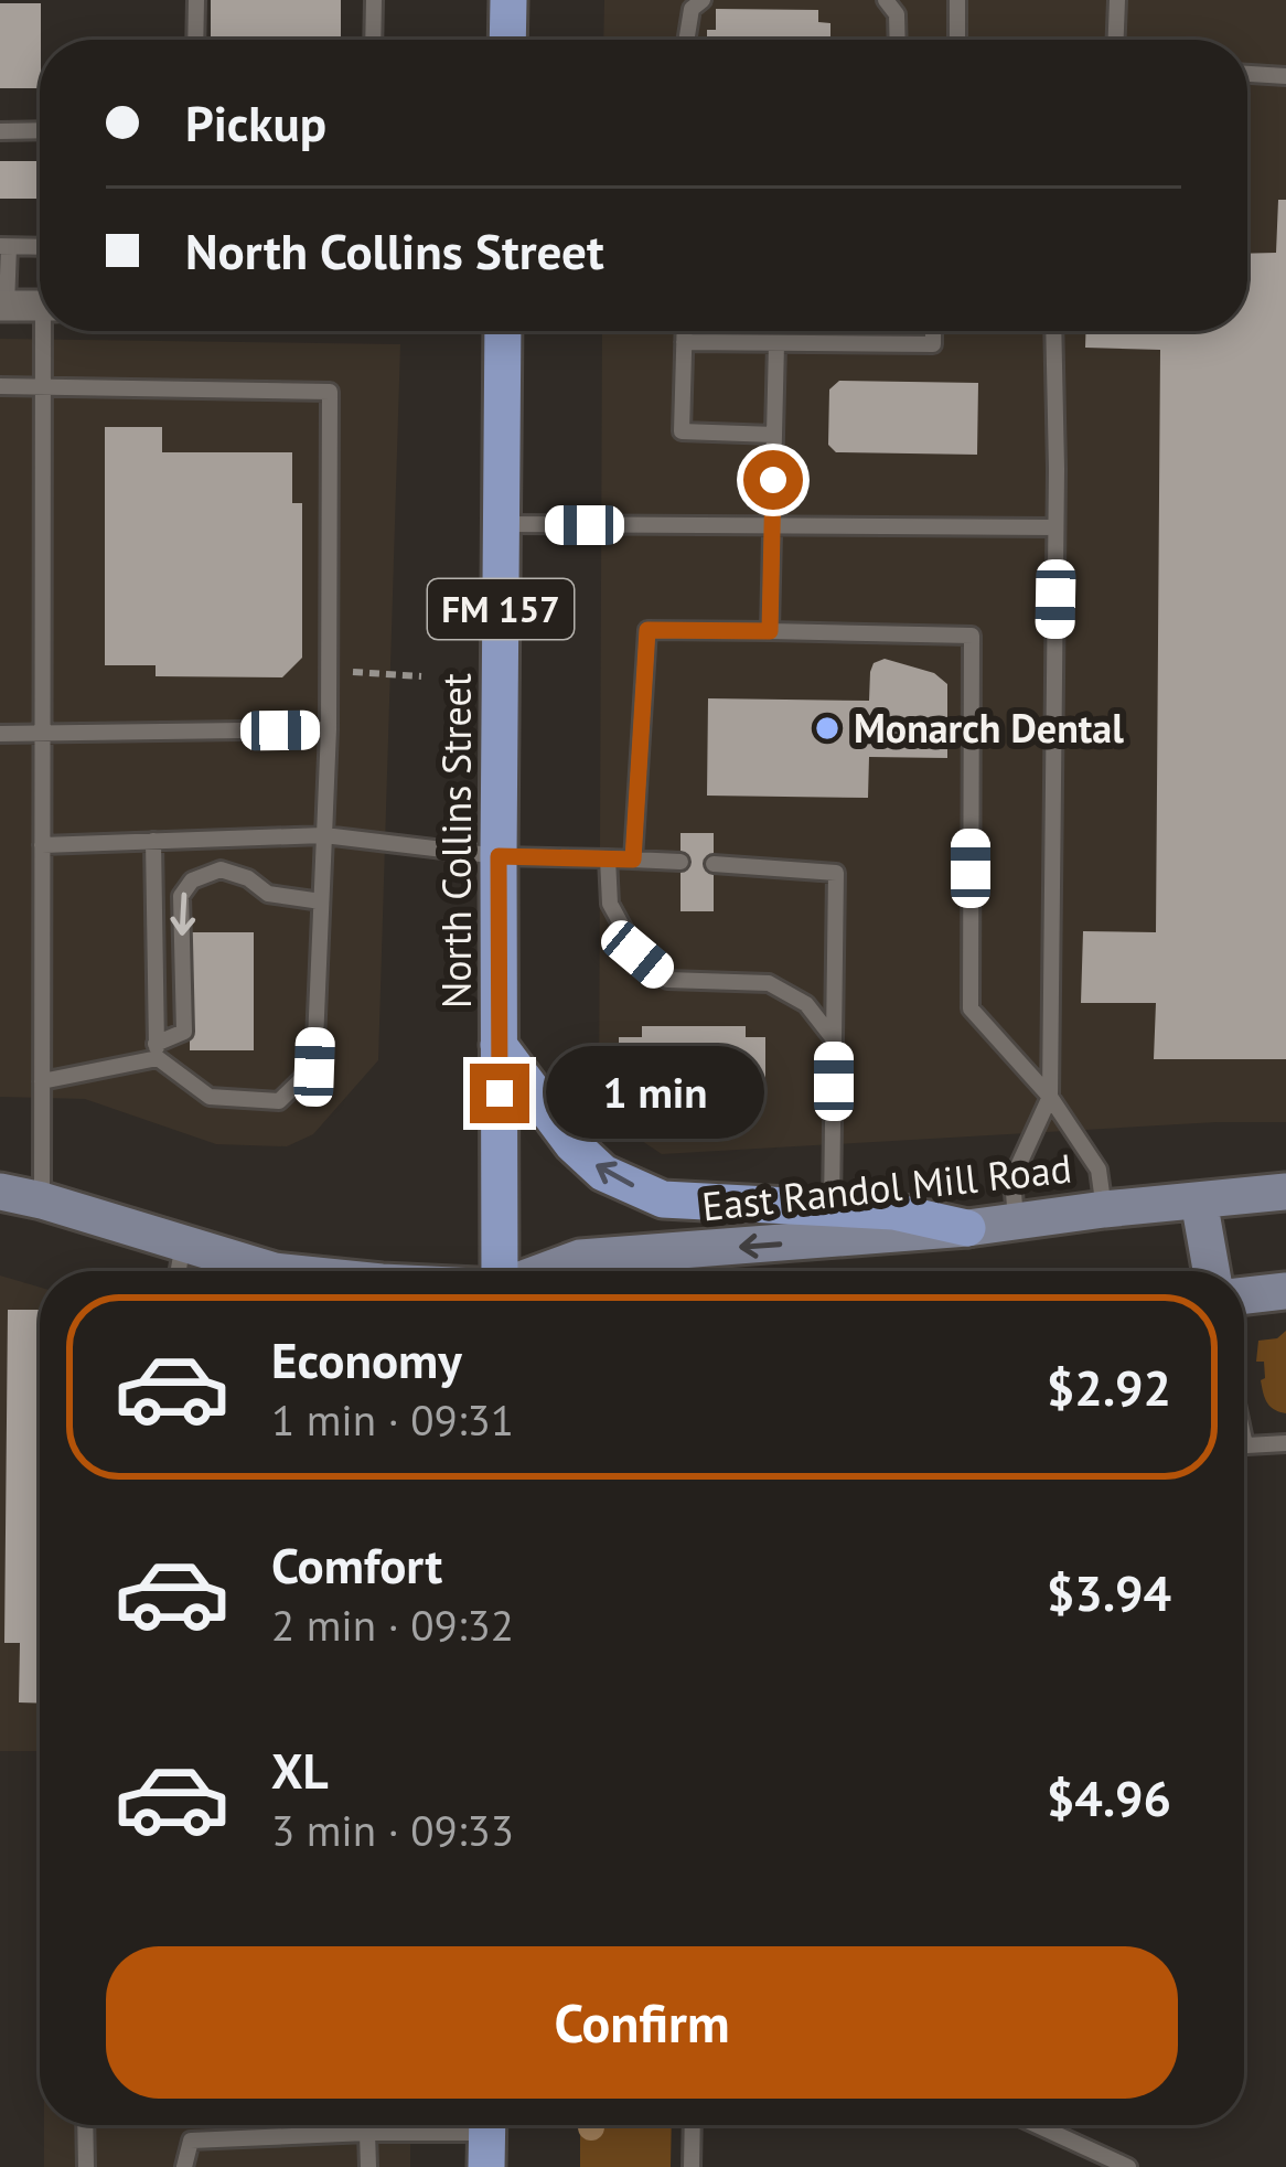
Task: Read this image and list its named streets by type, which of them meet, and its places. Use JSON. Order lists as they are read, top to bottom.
{
  "streets": {
    "main road": ["FM 157", "North Collins Street", "East Randol Mill Road"]
  },
  "places": ["Monarch Dental"],
  "page": {
    "banner": ["Pickup", "North Collins Street"],
    "bubble": "1 min",
    "list": [
      {
        "name": "Economy",
        "note": "1 min · 09:31",
        "value": "$2.92"
      },
      {
        "name": "Comfort",
        "note": "2 min · 09:32",
        "value": "$3.94"
      },
      {
        "name": "XL",
        "note": "3 min · 09:33",
        "value": "$4.96"
      }
    ],
    "buttons": "Confirm"
  }
}
